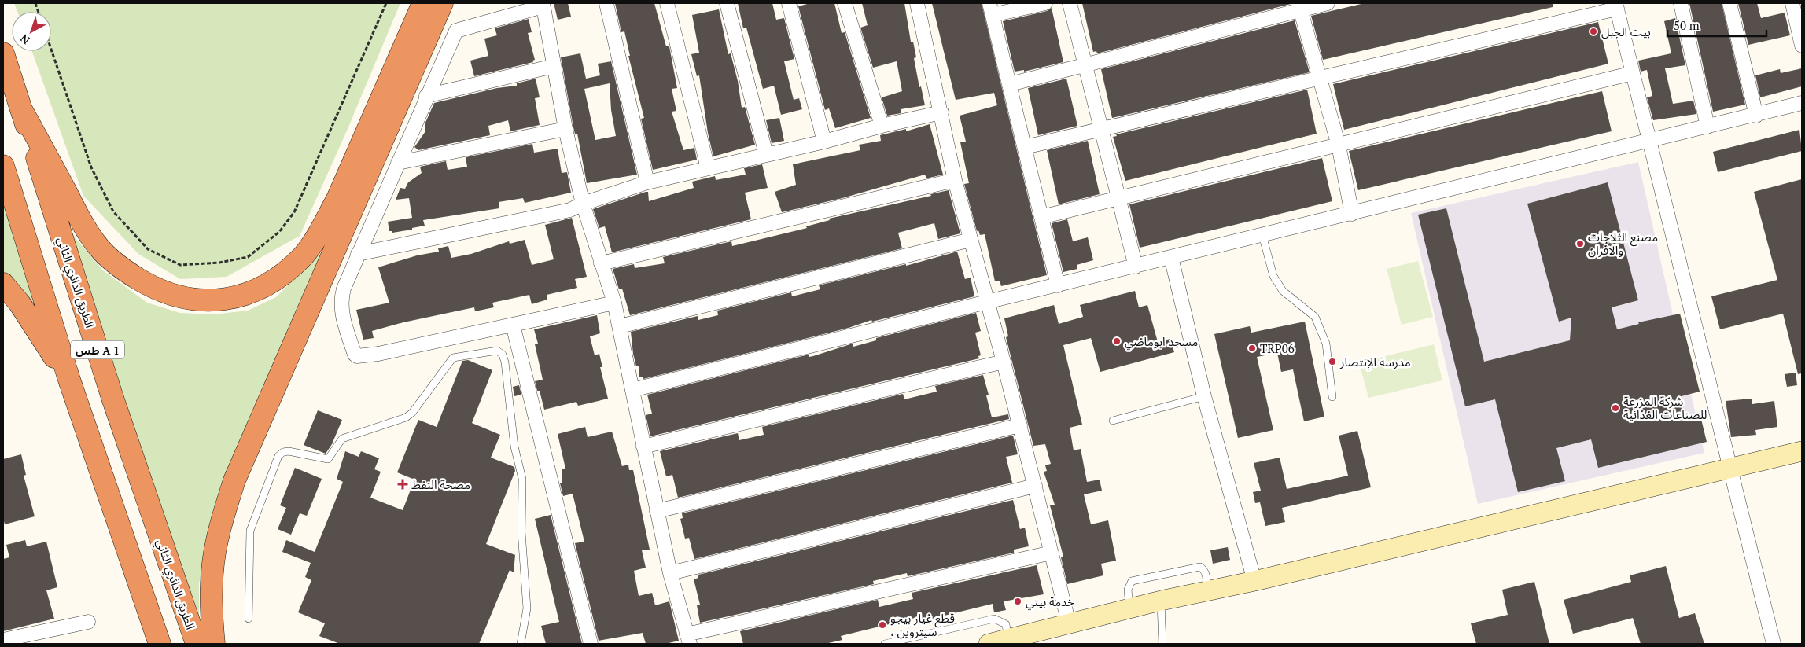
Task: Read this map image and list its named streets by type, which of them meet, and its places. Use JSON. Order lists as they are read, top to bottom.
{
  "streets": {
    "highway": ["الطريق الدائري الثاني", "طس A 1"]
  },
  "places": {
    "other": [
      "بيت الجبل",
      "مصنع الثلاجات والافران",
      "مسجد ابوماضي",
      "TRP06",
      "مدرسة الإنتصار",
      "شركة المزرعة للصناعات الغذائية",
      "خدمة بيتي",
      "قطع غيار بيجو ، سيتروين"
    ],
    "health": ["مصحة النفط"]
  },
  "scale_bar": "50 m",
  "north": "bottom left"
}
